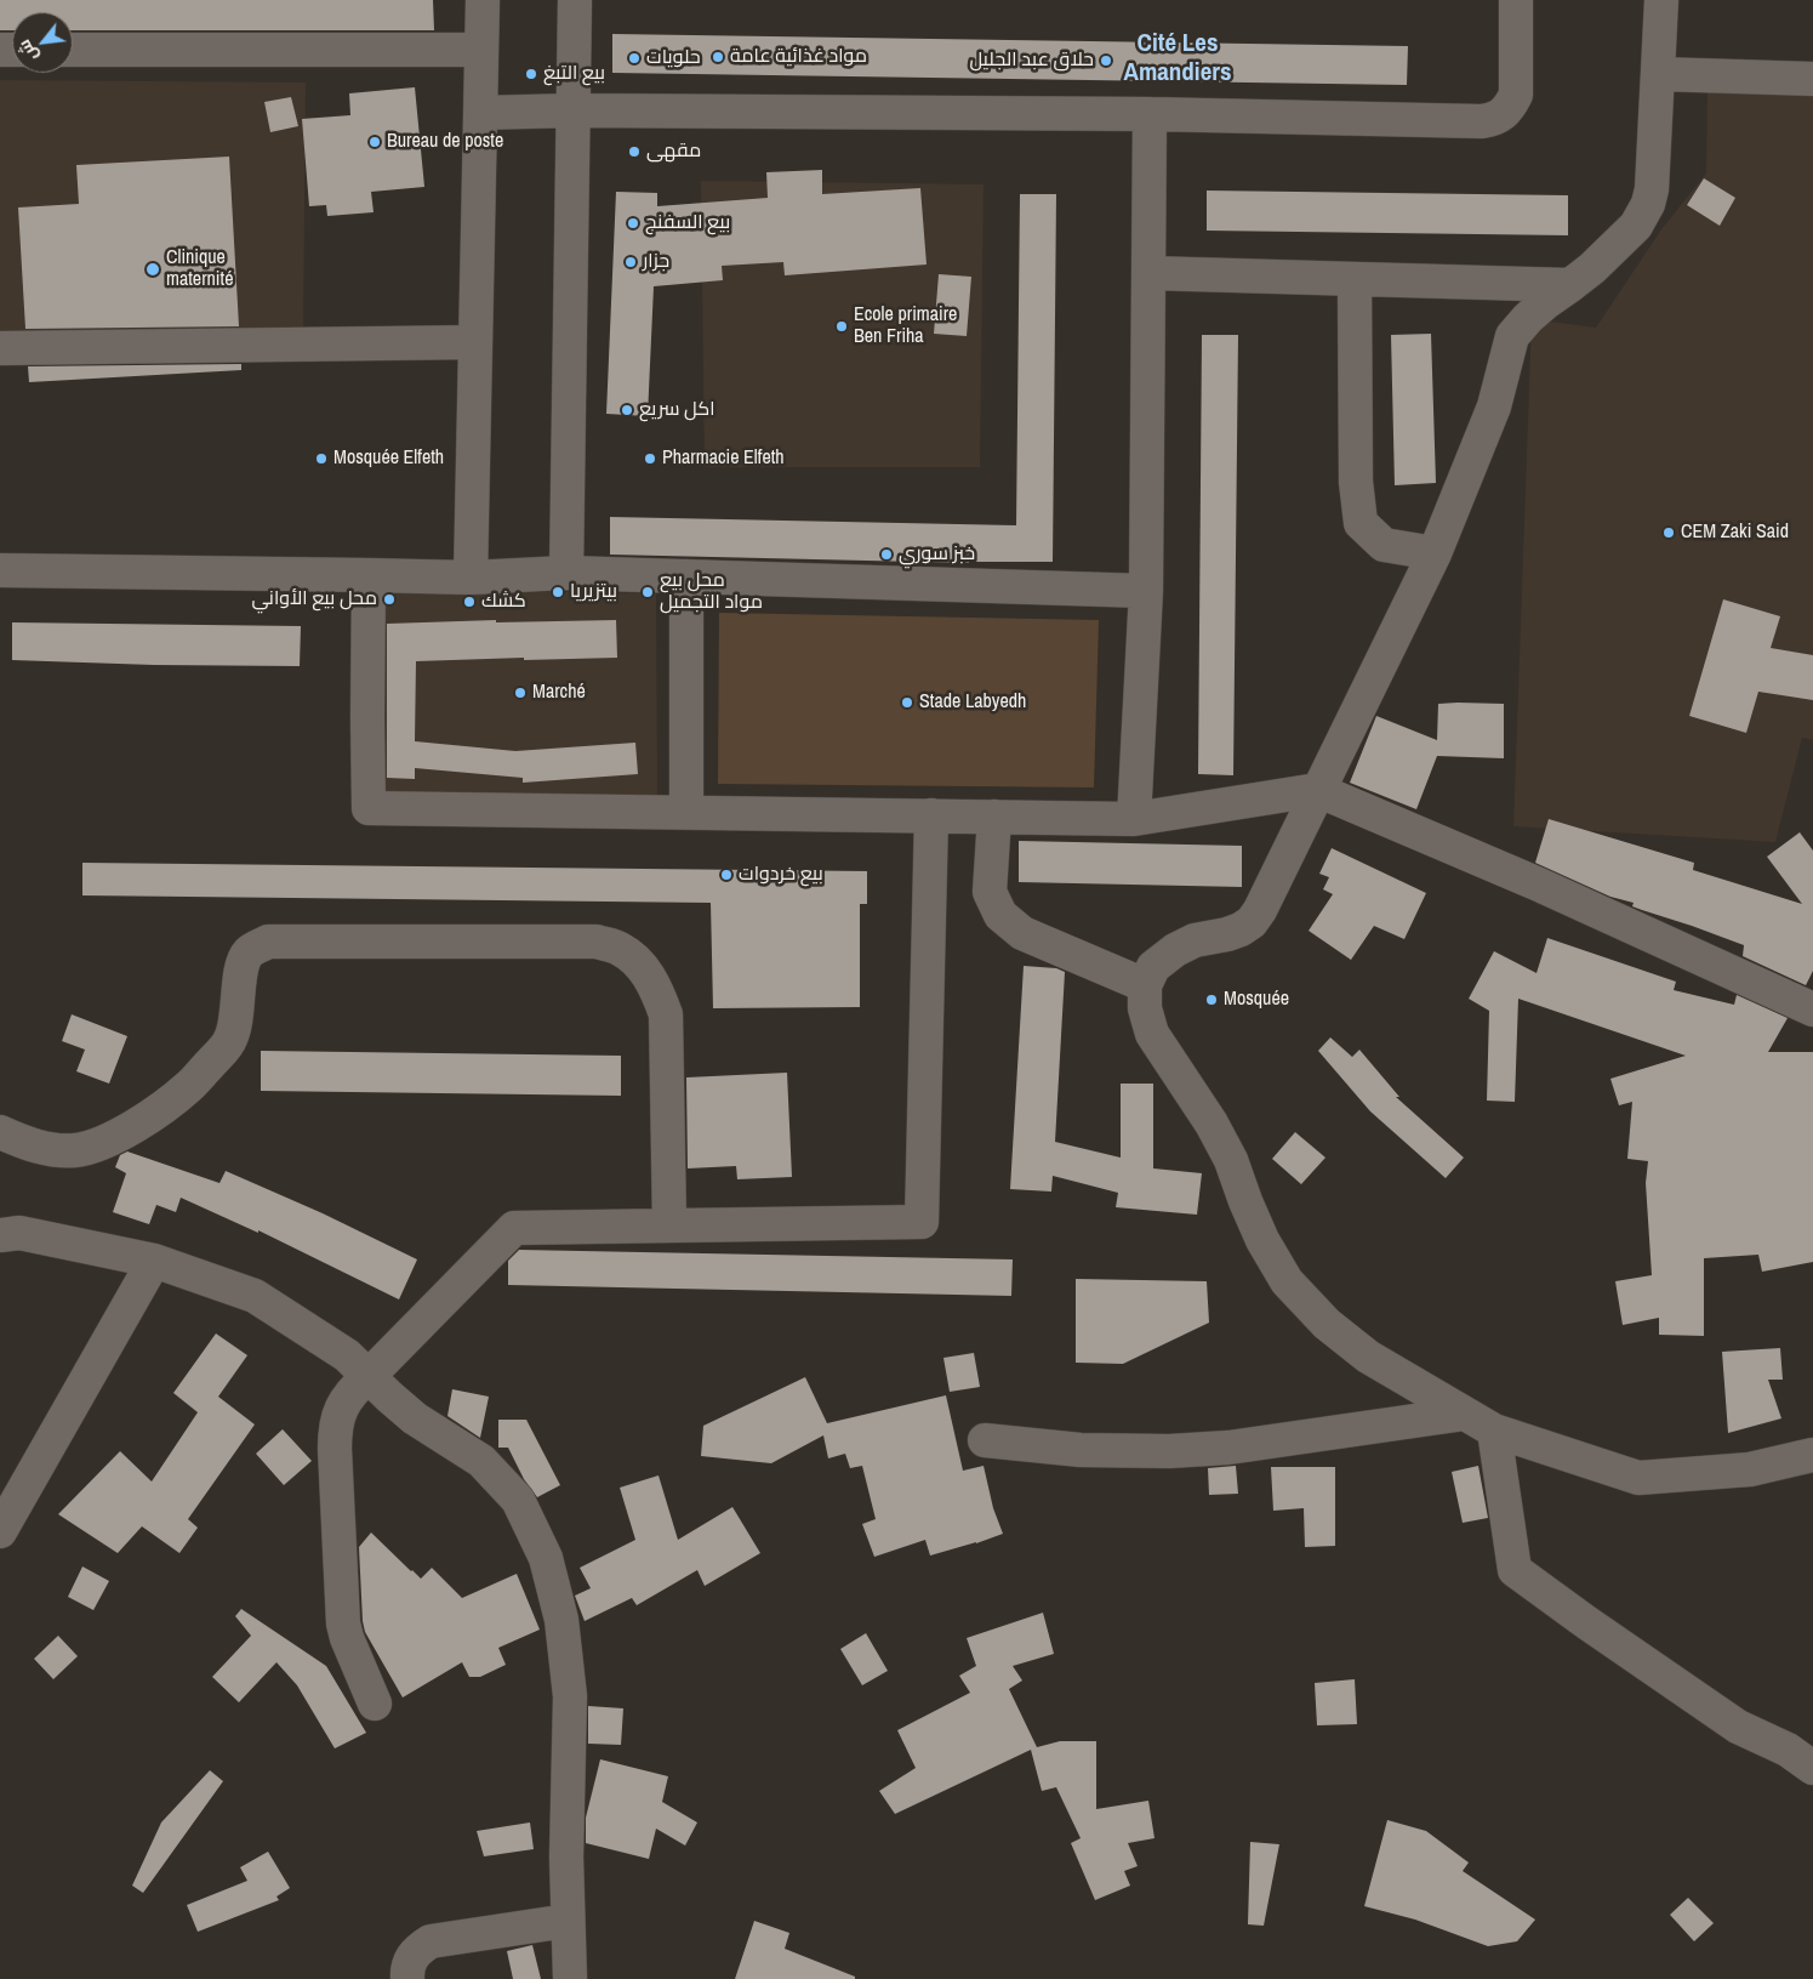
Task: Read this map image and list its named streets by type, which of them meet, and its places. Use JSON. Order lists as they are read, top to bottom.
{
  "districts": ["Cité Les Amandiers"],
  "places": [
    "مواد غذائية عامة",
    "حلويات",
    "حلاق عبد الجليل",
    "بيع التبغ",
    "Bureau de poste",
    "مقهى",
    "بيع السفنج",
    "جزار",
    "Clinique maternité",
    "Ecole primaire Ben Friha",
    "اكل سريع",
    "Mosquée Elfeth",
    "Pharmacie Elfeth",
    "CEM Zaki Said",
    "خبز سوري",
    "بيتزيريا",
    "محل بيع مواد التجميل",
    "محل بيع الأواني",
    "كشك",
    "Marché",
    "Stade Labyedh",
    "بيع خردوات",
    "Mosquée"
  ],
  "north": "bottom left"
}
